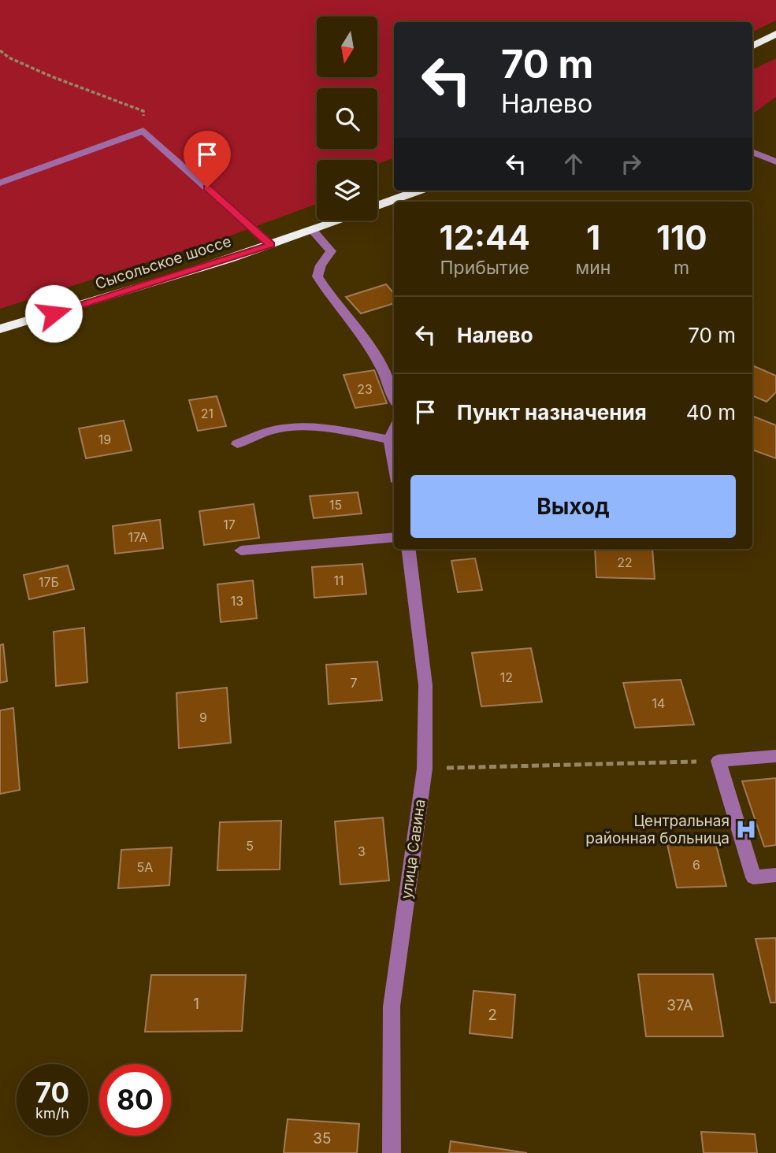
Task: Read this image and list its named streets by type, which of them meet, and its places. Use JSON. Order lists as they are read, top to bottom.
{
  "streets": {
    "highway": ["Сысольское шоссе"],
    "street": ["улица Савина"]
  },
  "places": {
    "hospital": ["Центральная районная больница"]
  },
  "house_numbers": [
    "23",
    "21",
    "19",
    "15",
    "17",
    "17А",
    "22",
    "11",
    "17Б",
    "13",
    "12",
    "7",
    "14",
    "9",
    "5",
    "3",
    "6",
    "5А",
    "1",
    "37А",
    "2",
    "35"
  ],
  "north": "bottom",
  "page": {
    "turn": ["70 m", "Налево"],
    "eta": [
      "12:44",
      "Прибытие",
      "1",
      "мин",
      "110",
      "m"
    ],
    "list": [
      {
        "name": "Налево",
        "value": "70 m"
      },
      {
        "name": "Пункт назначения",
        "value": "40 m"
      }
    ],
    "buttons": "Выход",
    "speed": "70 km/h",
    "limit": "80"
  }
}
